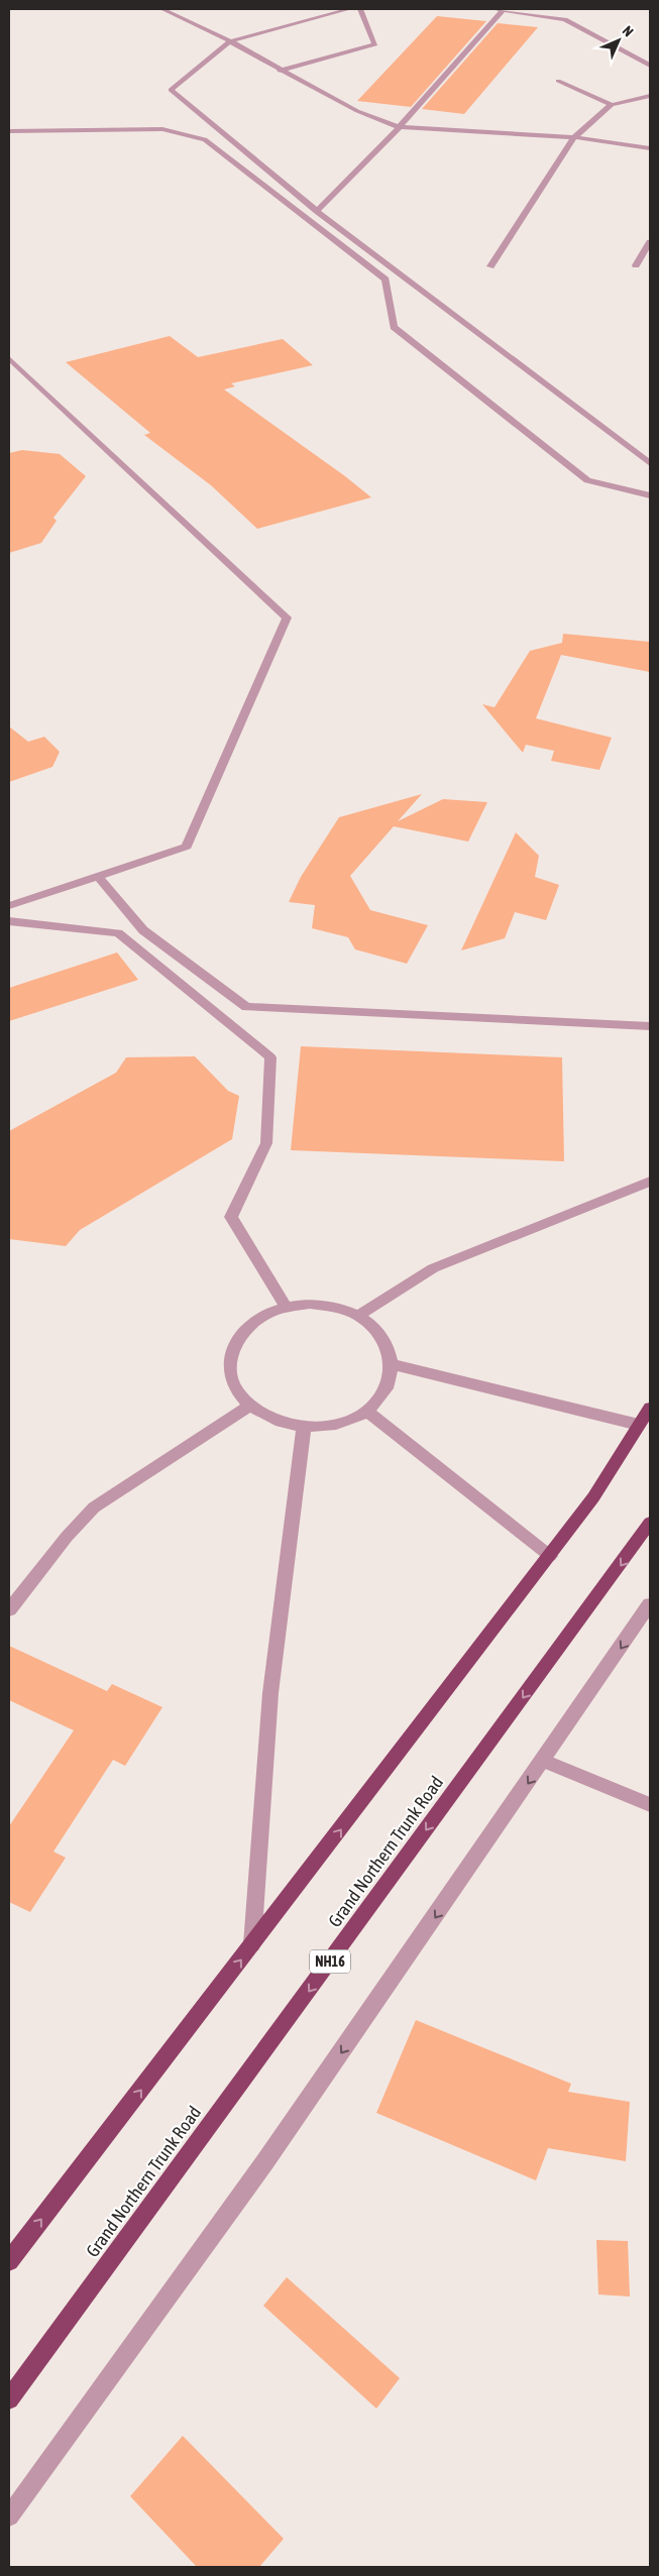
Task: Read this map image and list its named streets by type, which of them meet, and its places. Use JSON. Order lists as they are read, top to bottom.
{
  "streets": {
    "highway": ["Grand Northern Trunk Road", "NH16"]
  },
  "north": "top right"
}
